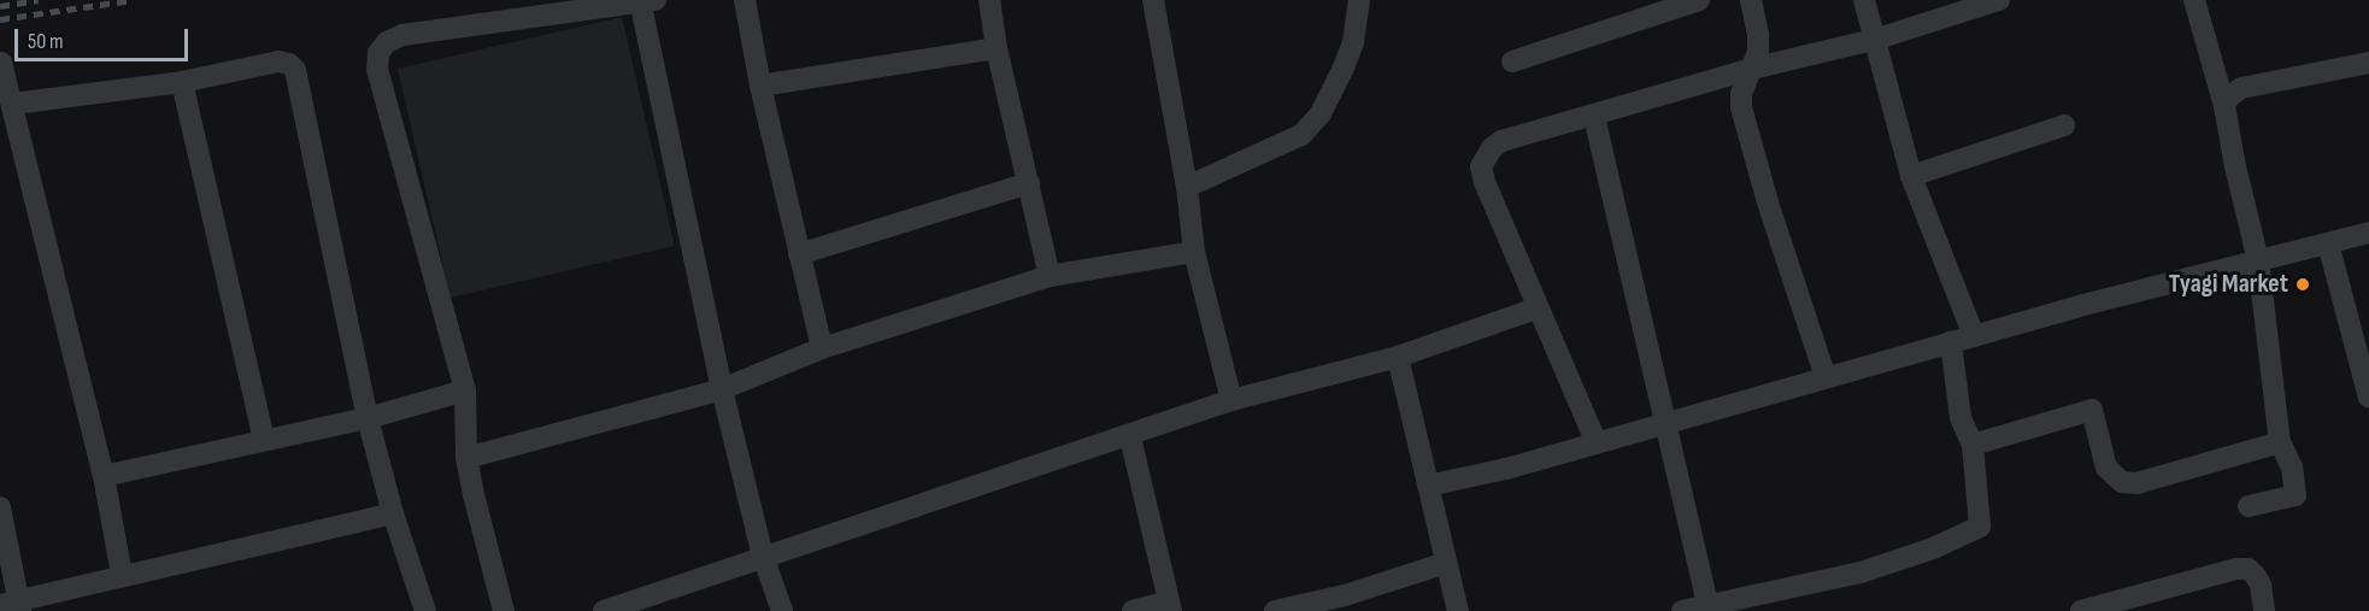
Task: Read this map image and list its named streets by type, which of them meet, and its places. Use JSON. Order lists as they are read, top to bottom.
{
  "places": ["Tyagi Market"],
  "scale_bar": "50 m"
}
